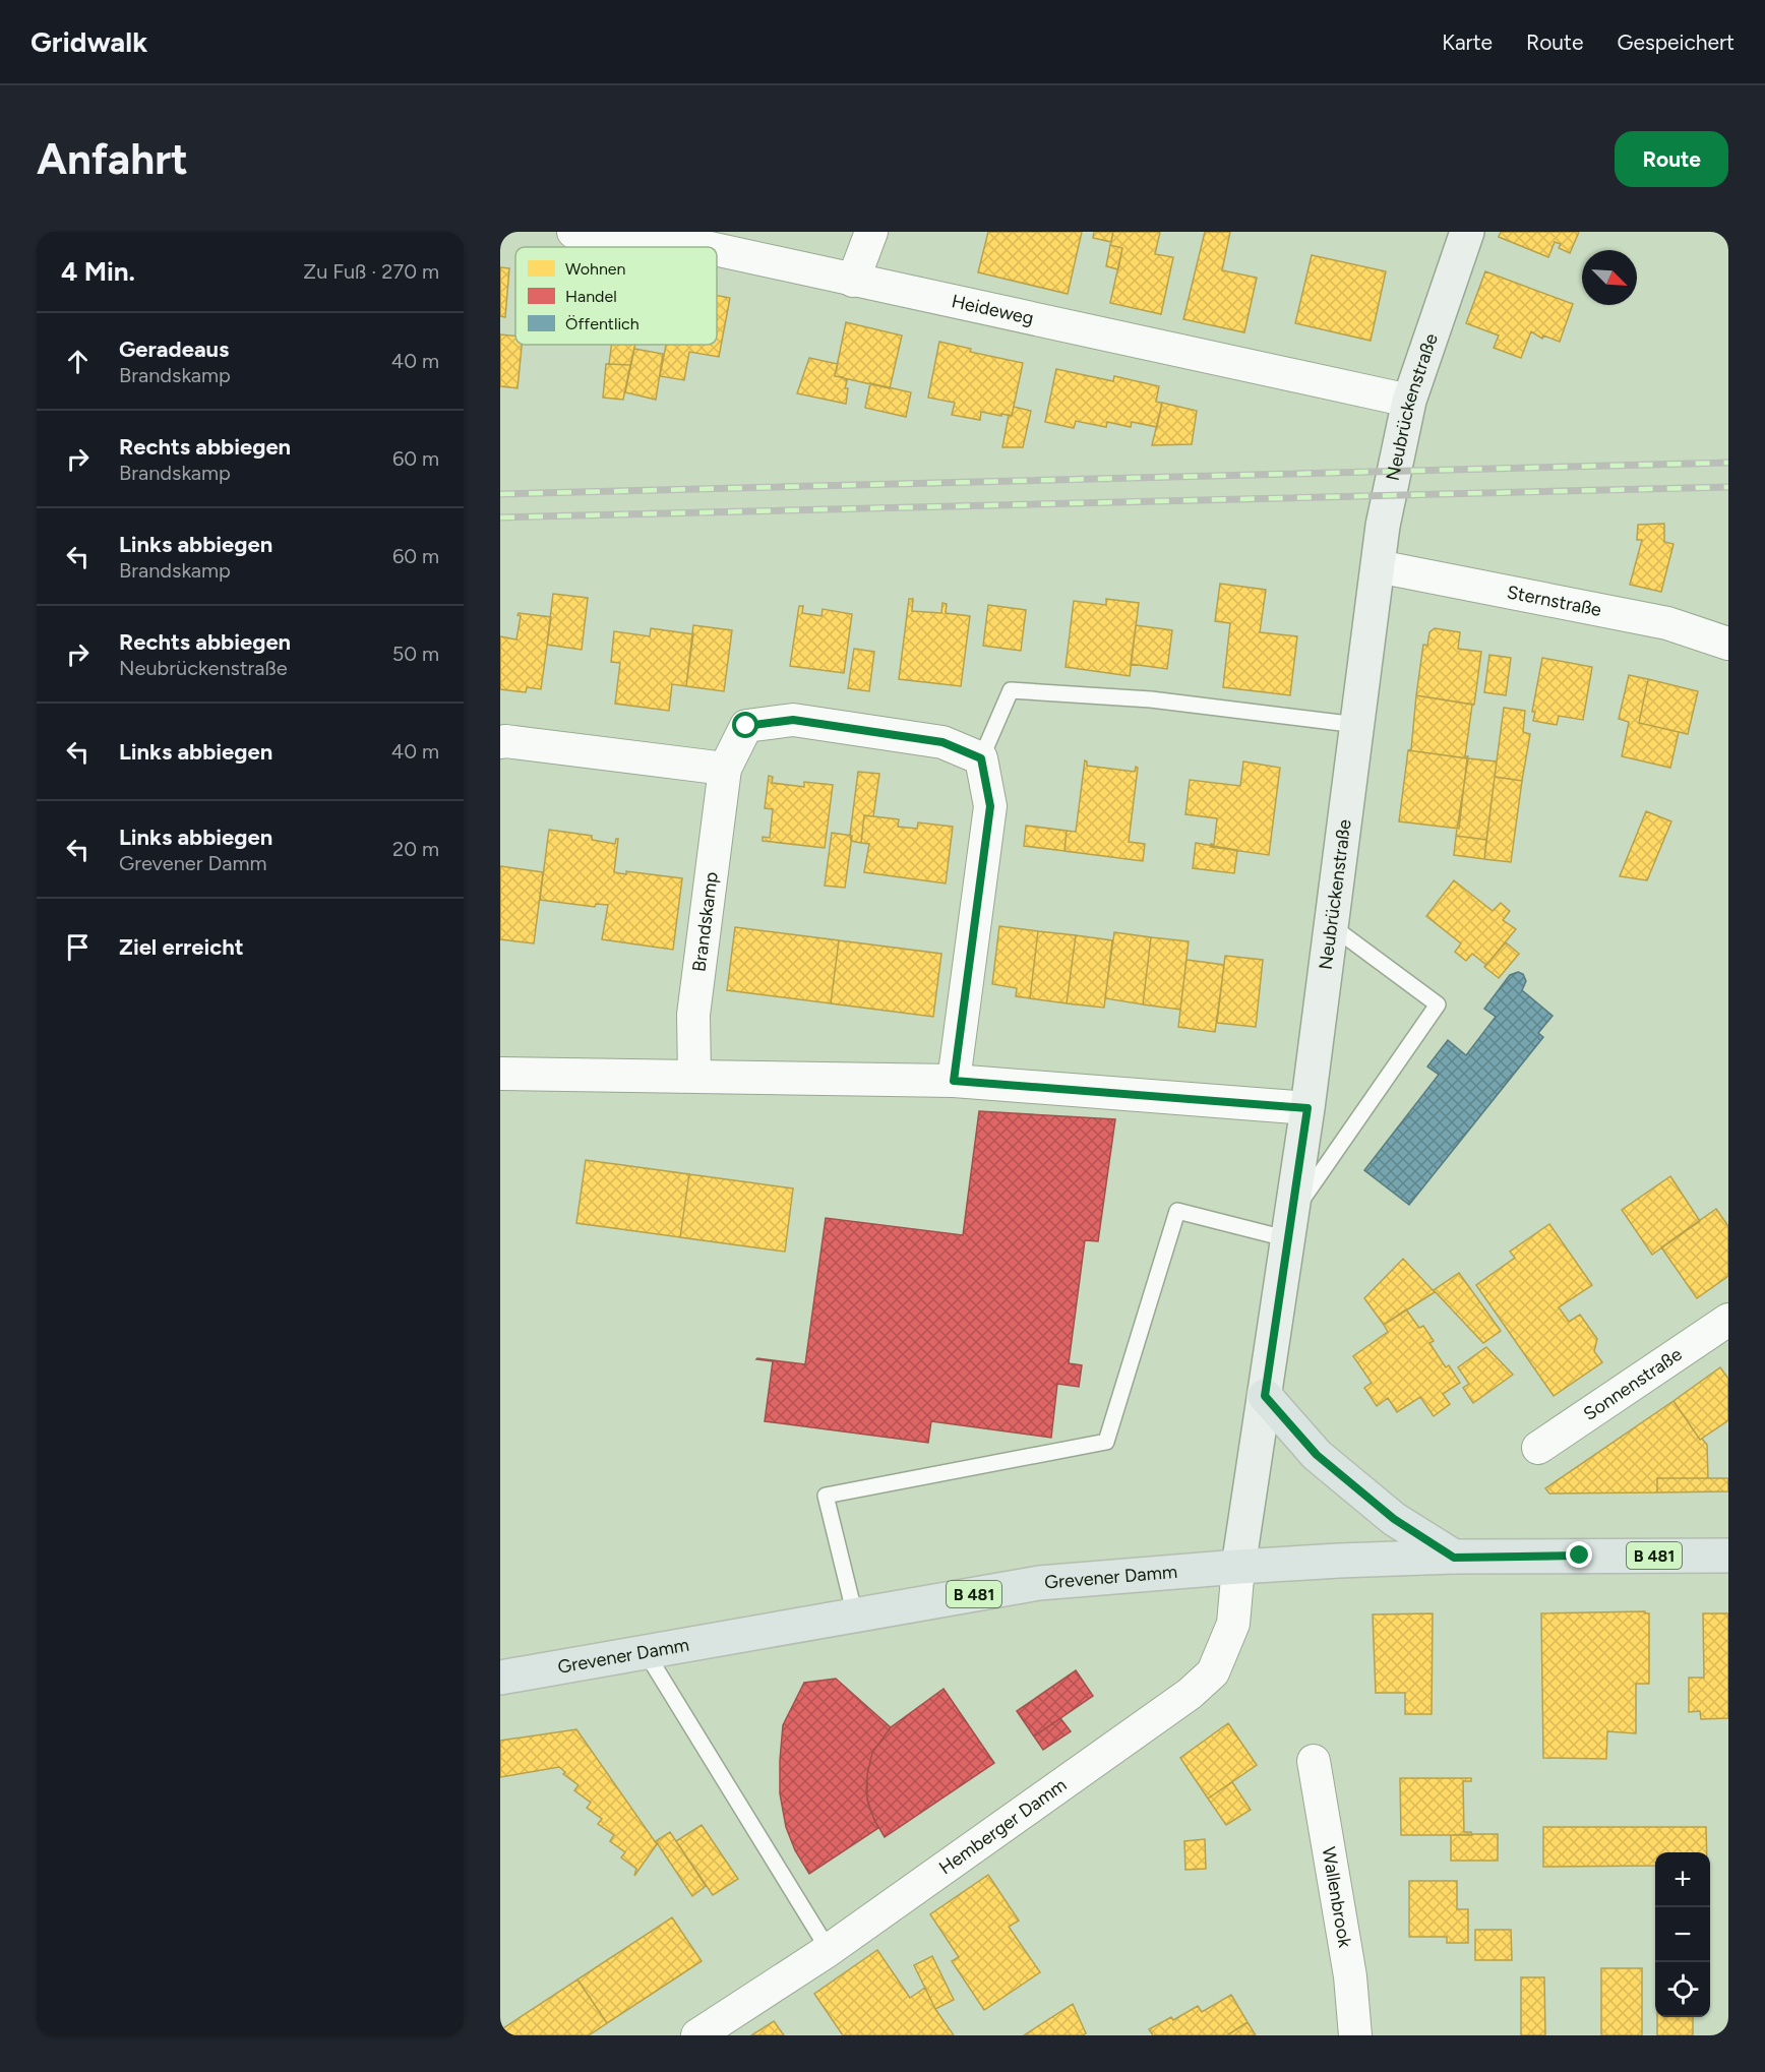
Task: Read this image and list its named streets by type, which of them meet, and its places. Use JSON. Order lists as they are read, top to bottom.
{
  "streets": {
    "main road": ["B 481", "Grevener Damm"],
    "street": [
      "Heideweg",
      "Neubrückenstraße",
      "Sternstraße",
      "Brandskamp",
      "Sonnenstraße",
      "Hemberger Damm",
      "Wallenbrook"
    ]
  },
  "crossings": [
    ["Heideweg", "Neubrückenstraße"],
    ["Neubrückenstraße", "Sternstraße"],
    ["Neubrückenstraße", "Grevener Damm"],
    ["Neubrückenstraße", "Hemberger Damm"],
    ["Grevener Damm", "Hemberger Damm"]
  ],
  "legend": ["Wohnen", "Handel", "Öffentlich"],
  "north": "bottom right",
  "page": {
    "header": "Gridwalk",
    "nav": ["Karte", "Route", "Gespeichert"],
    "buttons": "Route",
    "title": "Anfahrt",
    "heading": ["4 Min.", "Zu Fuß · 270 m"],
    "list": [
      ["Geradeaus", "Brandskamp", "40 m"],
      ["Rechts abbiegen", "Brandskamp", "60 m"],
      ["Links abbiegen", "Brandskamp", "60 m"],
      ["Rechts abbiegen", "Neubrückenstraße", "50 m"],
      ["Links abbiegen", "40 m"],
      ["Links abbiegen", "Grevener Damm", "20 m"],
      "Ziel erreicht"
    ],
    "map_buttons": ["+", "−"]
  }
}
